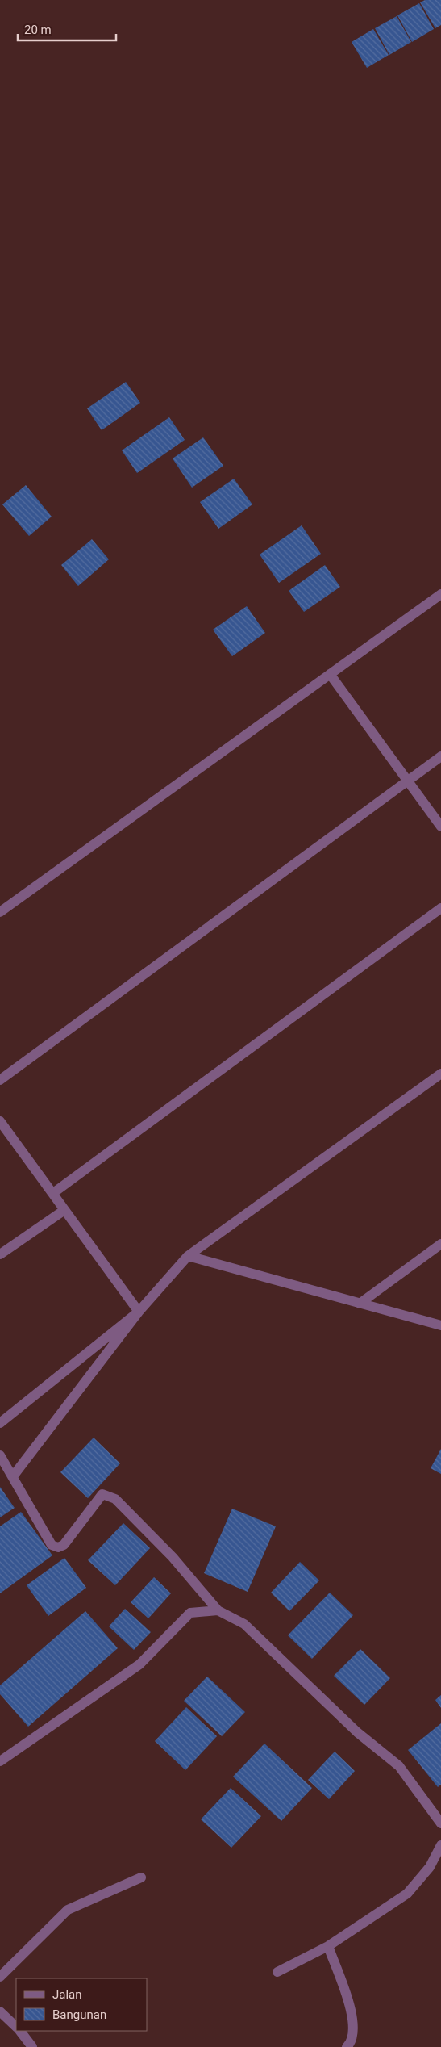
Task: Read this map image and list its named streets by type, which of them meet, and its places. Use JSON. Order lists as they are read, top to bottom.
{
  "legend": ["Jalan", "Bangunan"],
  "scale_bar": "20 m"
}
